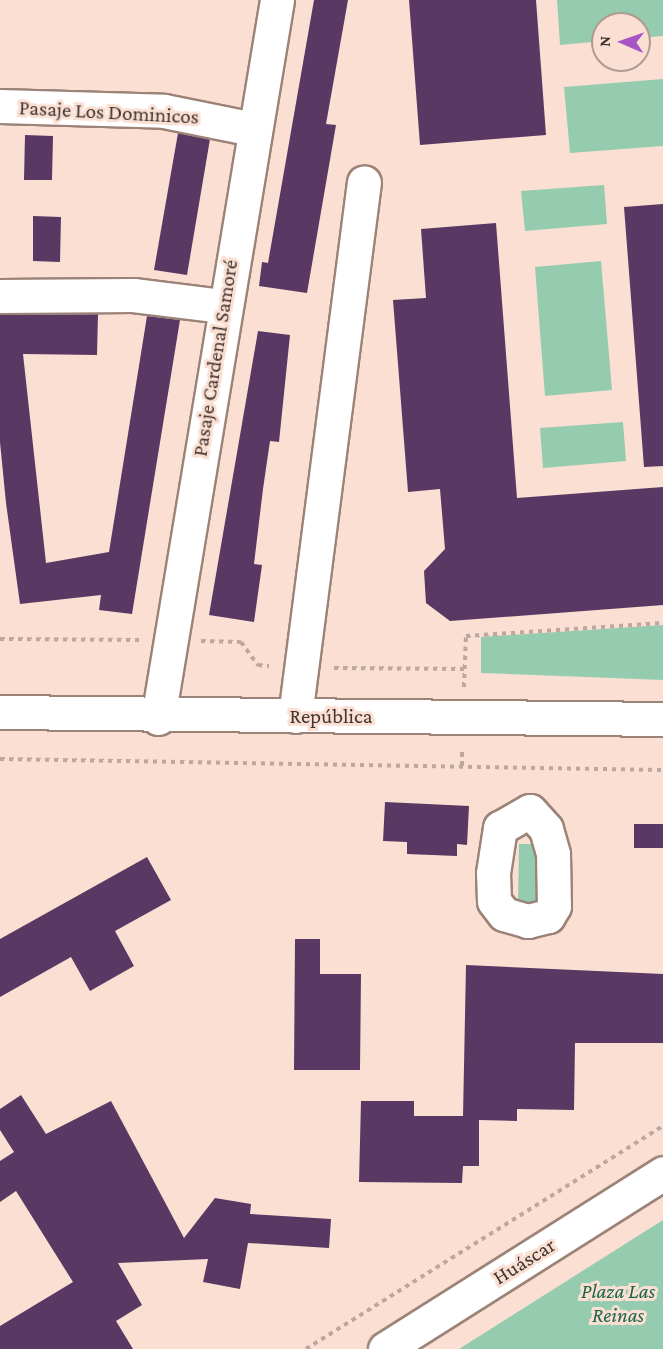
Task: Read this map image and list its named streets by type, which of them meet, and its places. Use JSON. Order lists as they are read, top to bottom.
{
  "streets": {
    "street": [
      "Pasaje Los Dominicos",
      "Pasaje Cardenal Samoré",
      "República",
      "Huáscar"
    ]
  },
  "crossings": [
    ["Pasaje Los Dominicos", "Pasaje Cardenal Samoré"],
    ["Pasaje Cardenal Samoré", "República"]
  ],
  "parks": ["Plaza Las Reinas"],
  "north": "left"
}
